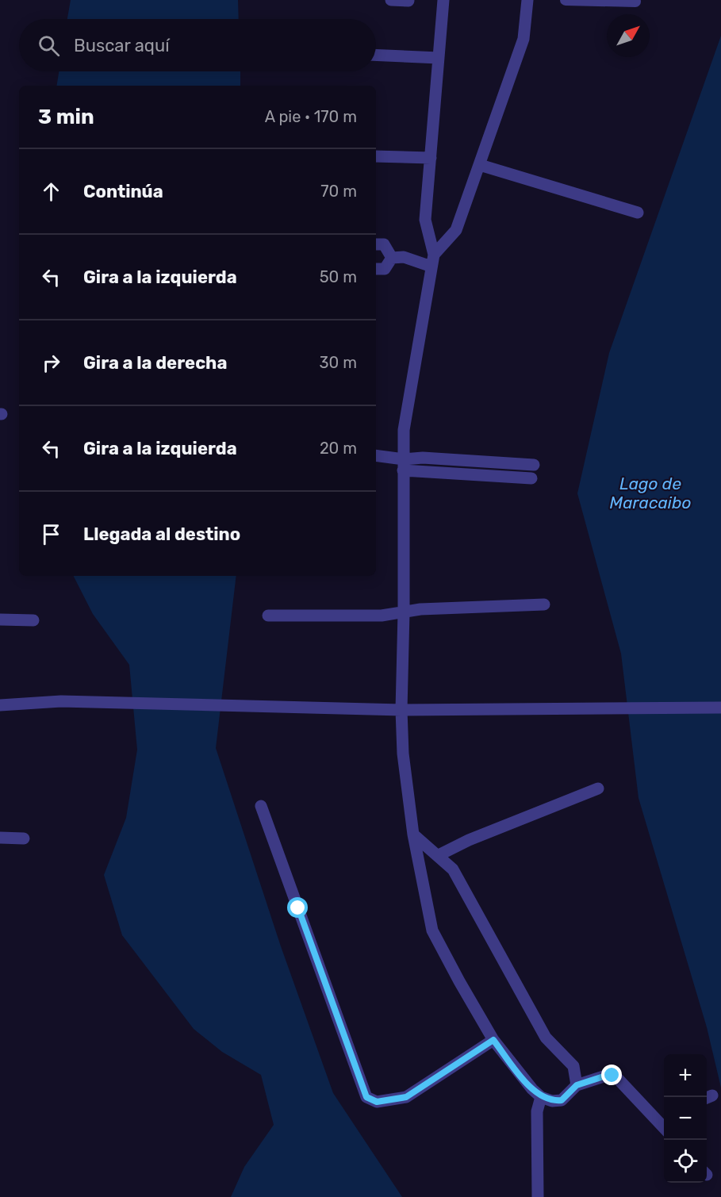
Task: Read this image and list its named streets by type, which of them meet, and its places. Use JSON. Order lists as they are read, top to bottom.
{
  "water": ["Lago de Maracaibo"],
  "north": "top right",
  "page": {
    "search": "Buscar aquí",
    "heading": ["3 min", "A pie · 170 m"],
    "list": [
      ["Continúa", "70 m"],
      ["Gira a la izquierda", "50 m"],
      ["Gira a la derecha", "30 m"],
      ["Gira a la izquierda", "20 m"],
      "Llegada al destino"
    ],
    "map_buttons": ["+", "−"]
  }
}
